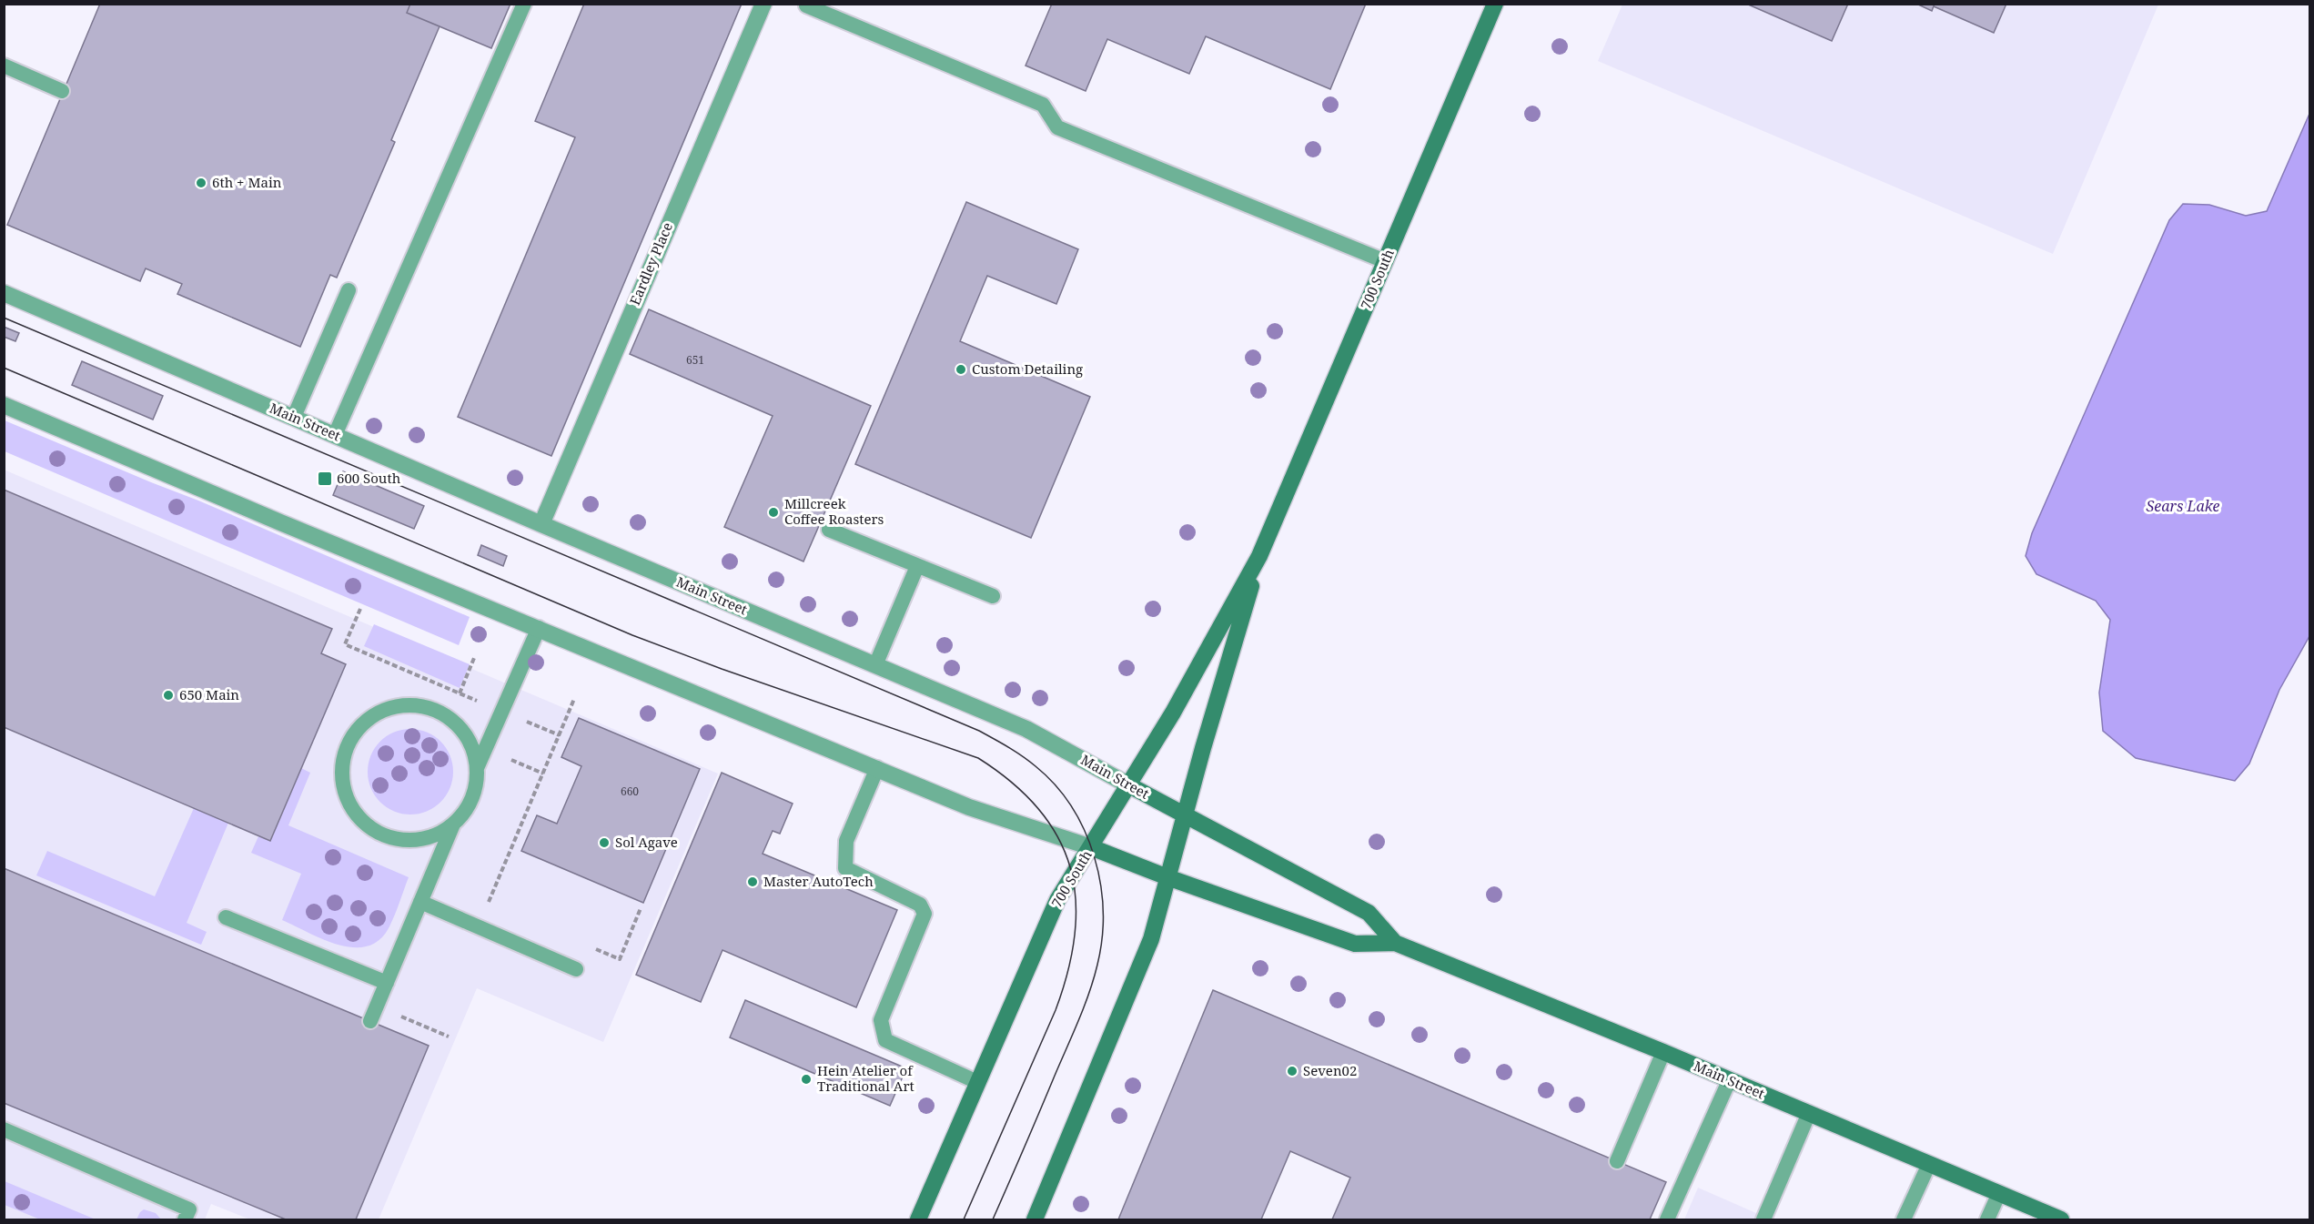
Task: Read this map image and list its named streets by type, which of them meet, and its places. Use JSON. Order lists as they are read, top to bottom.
{
  "streets": {
    "street": ["Eardley Place", "700 South", "Main Street"]
  },
  "crossings": [
    ["Eardley Place", "Main Street"],
    ["700 South", "Main Street"]
  ],
  "water": ["Sears Lake"],
  "places": {
    "other": [
      "6th + Main",
      "Custom Detailing",
      "Millcreek Coffee Roasters",
      "650 Main",
      "Sol Agave",
      "Master AutoTech",
      "Seven02",
      "Hein Atelier of Traditional Art"
    ],
    "transit": ["600 South"]
  },
  "house_numbers": ["651", "660"]
}
